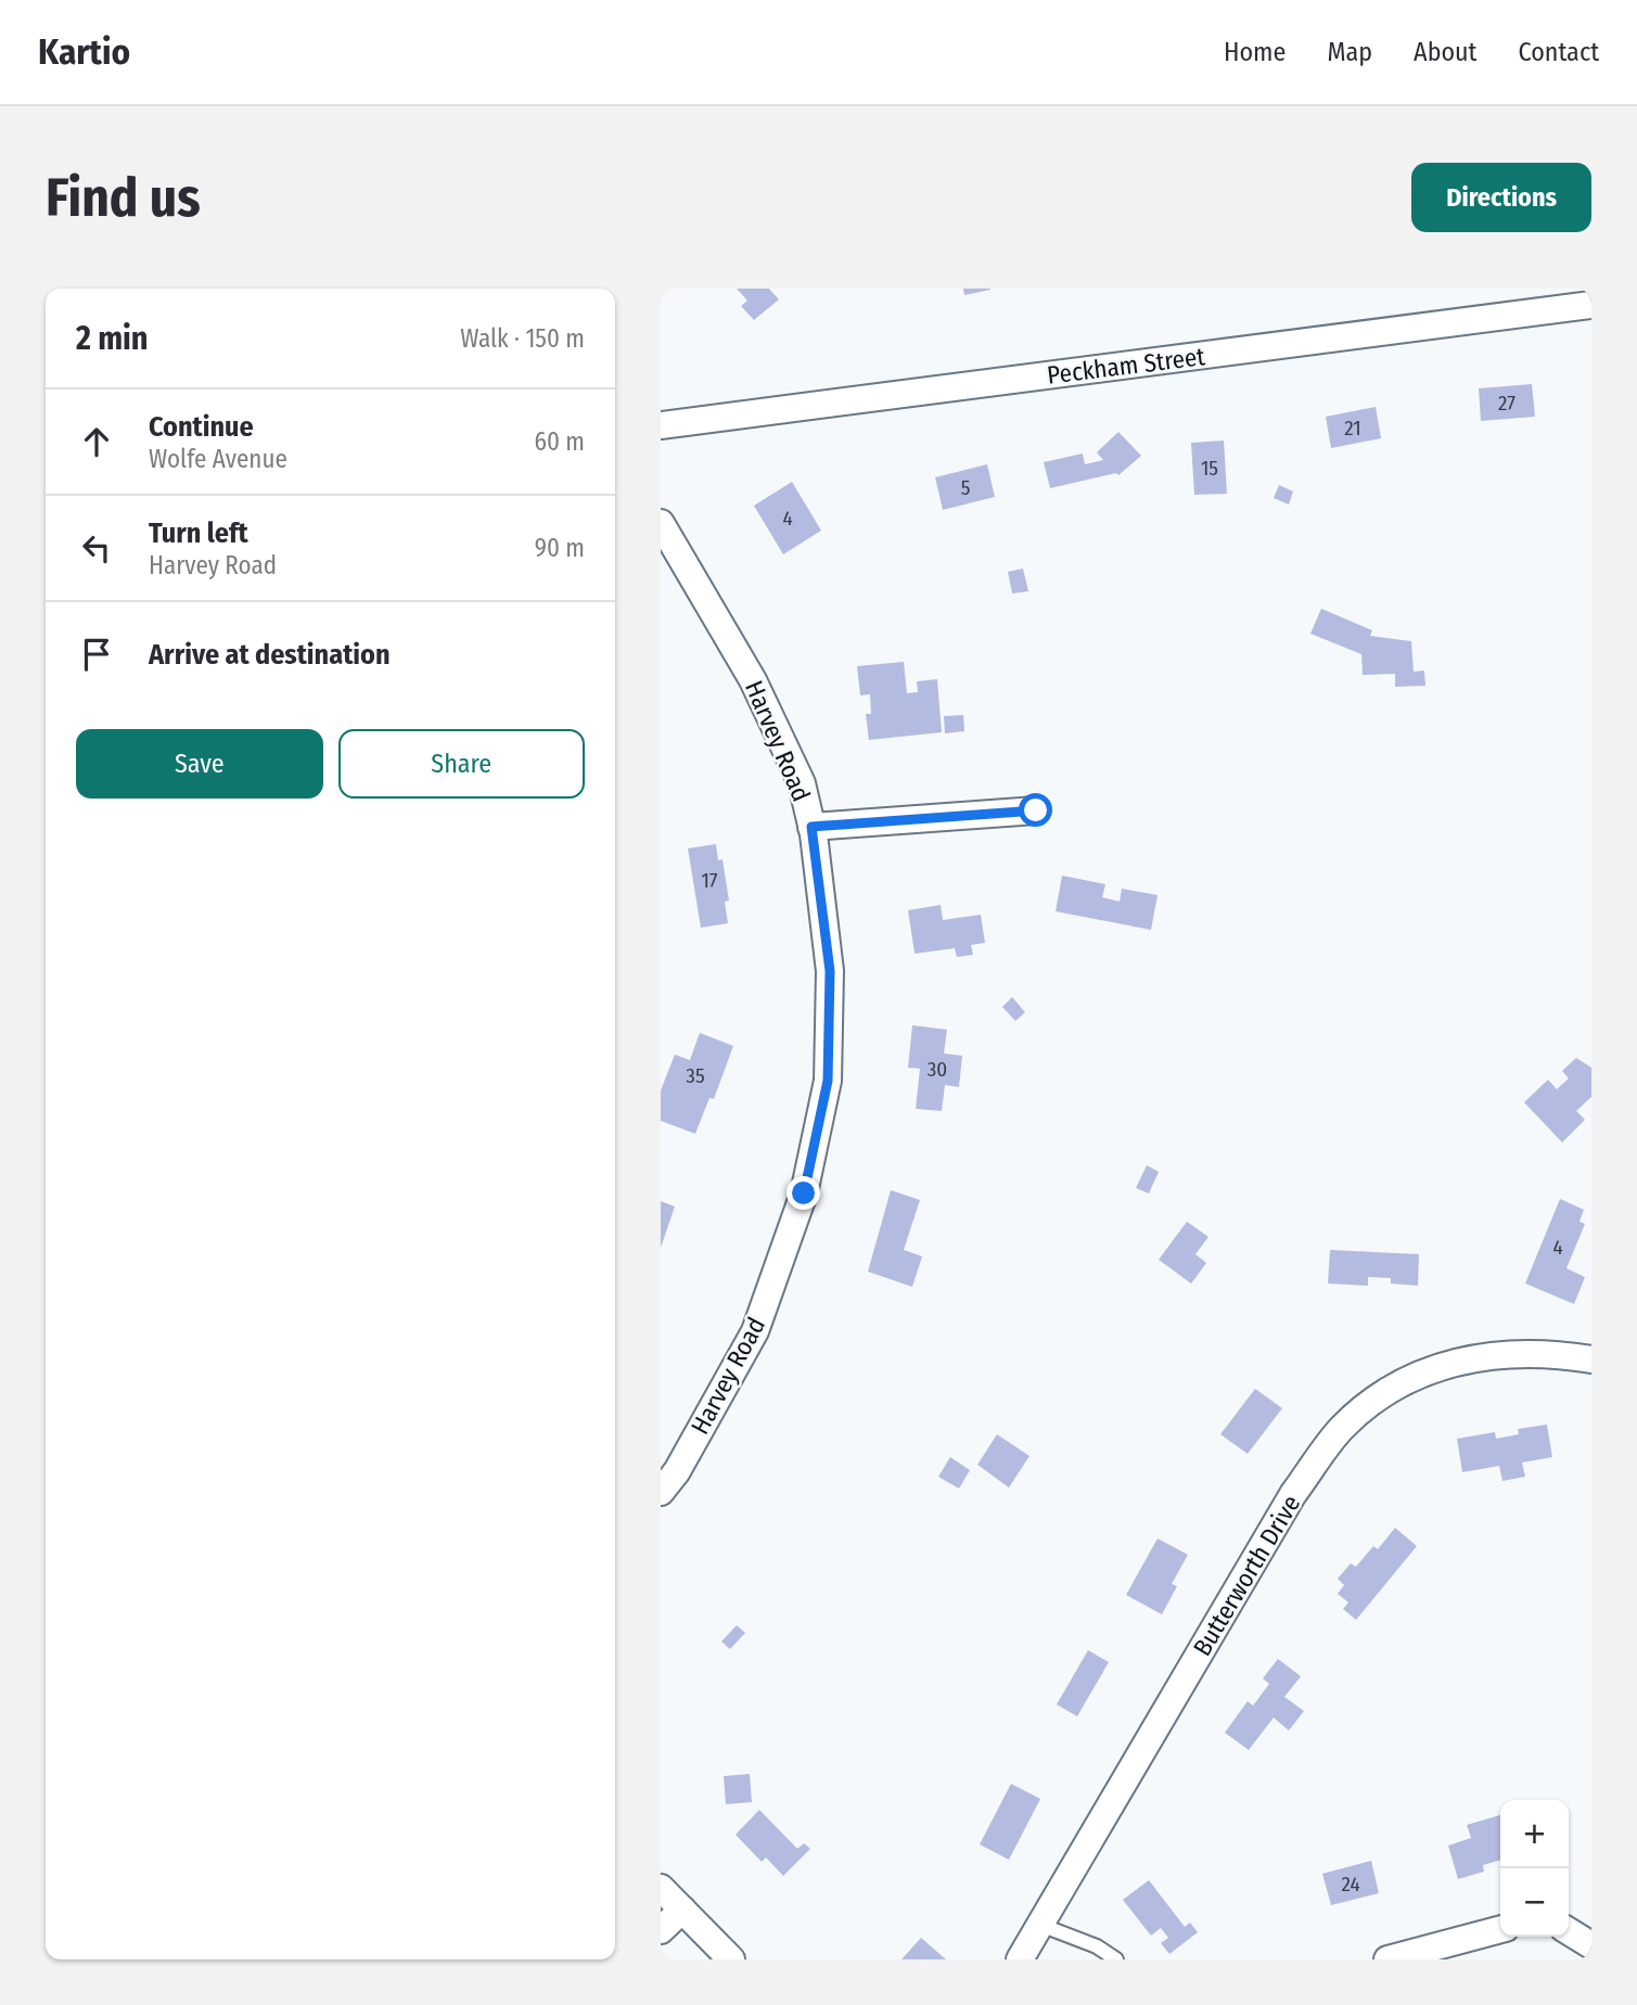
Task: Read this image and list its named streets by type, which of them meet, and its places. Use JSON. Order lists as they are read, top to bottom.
{
  "streets": {
    "street": ["Peckham Street", "Harvey Road", "Butterworth Drive"]
  },
  "house_numbers": [
    "27",
    "21",
    "15",
    "5",
    "4",
    "17",
    "30",
    "35",
    "4",
    "24"
  ],
  "page": {
    "header": "Kartio",
    "nav": [
      "Home",
      "Map",
      "About",
      "Contact"
    ],
    "buttons": [
      "Directions",
      ["Save", "Share"]
    ],
    "title": "Find us",
    "heading": ["2 min", "Walk · 150 m"],
    "list": [
      ["Continue", "Wolfe Avenue", "60 m"],
      ["Turn left", "Harvey Road", "90 m"],
      "Arrive at destination"
    ],
    "map_buttons": ["+", "−"]
  }
}
